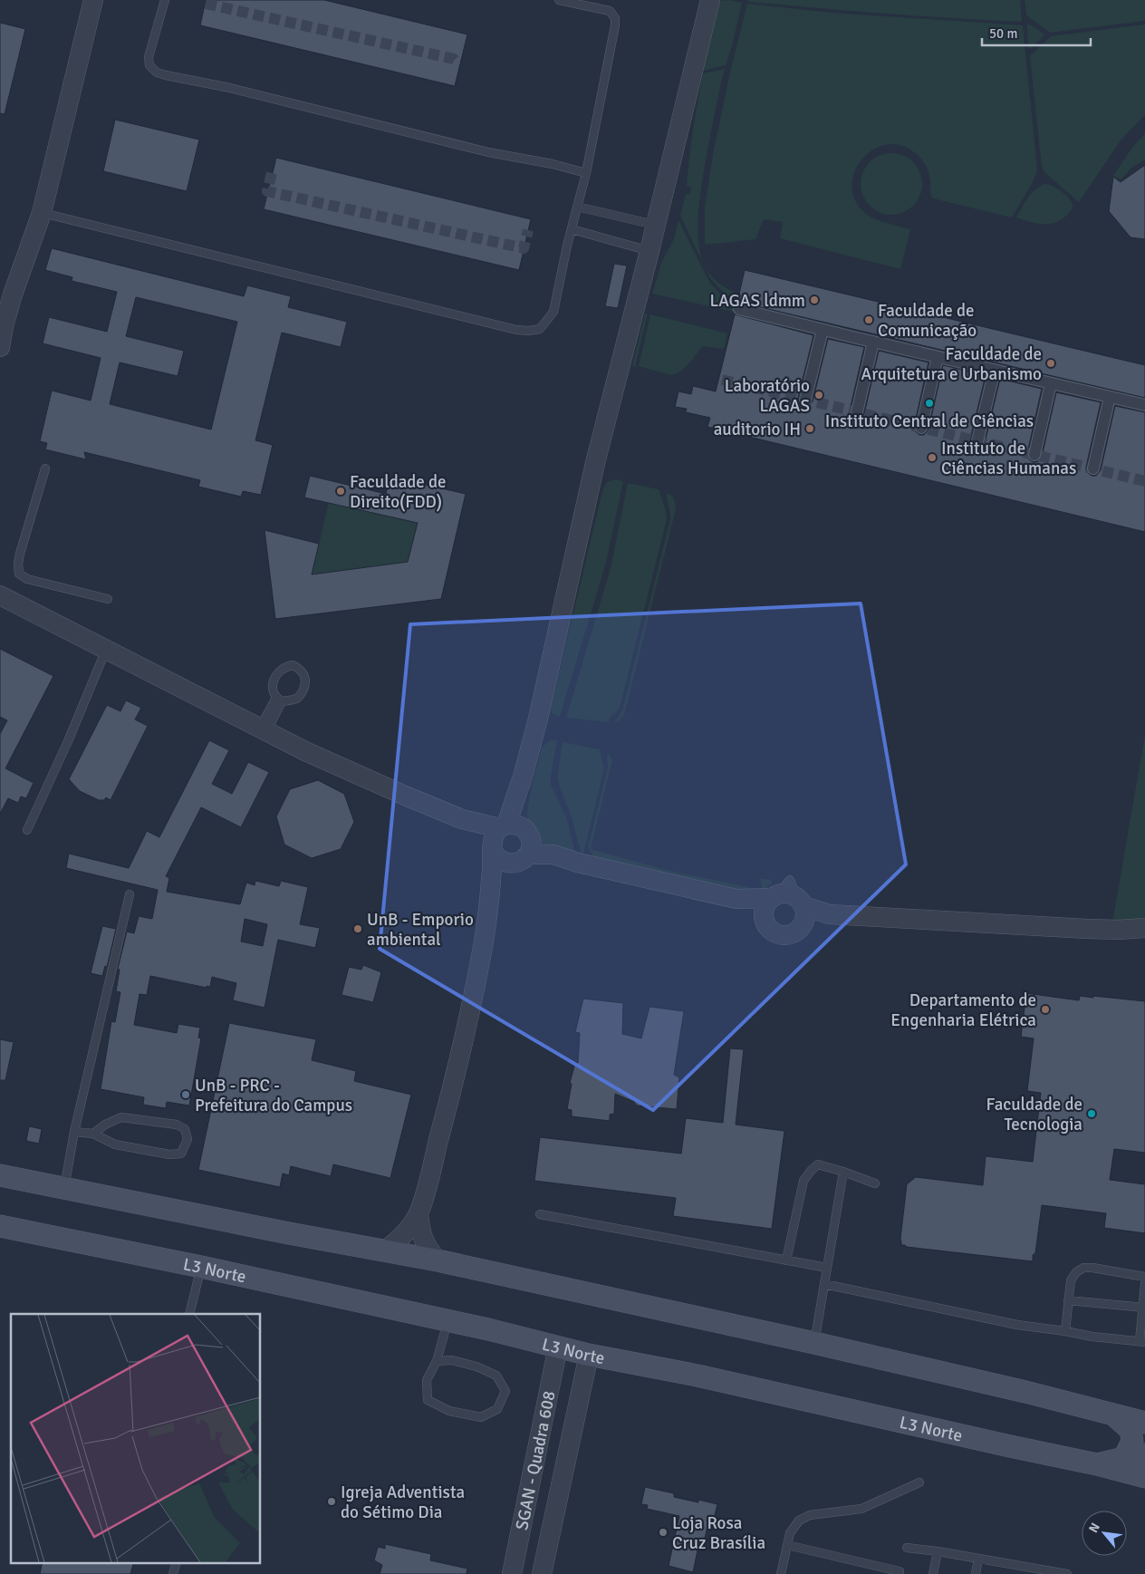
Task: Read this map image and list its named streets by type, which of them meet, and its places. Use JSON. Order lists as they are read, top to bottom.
{
  "streets": {
    "main road": ["L3 Norte"],
    "street": ["SGAN - Quadra 608"]
  },
  "crossings": [
    ["L3 Norte", "SGAN - Quadra 608"]
  ],
  "places": [
    "LAGAS ldmm",
    "Faculdade de Comunicação",
    "Faculdade de Arquitetura e Urbanismo",
    "Laboratório LAGAS",
    "Instituto Central de Ciências",
    "auditorio IH",
    "Instituto de Ciências Humanas",
    "Faculdade de Direito(FDD)",
    "UnB - Emporio ambiental",
    "Departamento de Engenharia Elétrica",
    "UnB - PRC - Prefeitura do Campus",
    "Faculdade de Tecnologia",
    "Igreja Adventista do Sétimo Dia",
    "Loja Rosa Cruz Brasília"
  ],
  "scale_bar": "50 m",
  "north": "top left"
}
